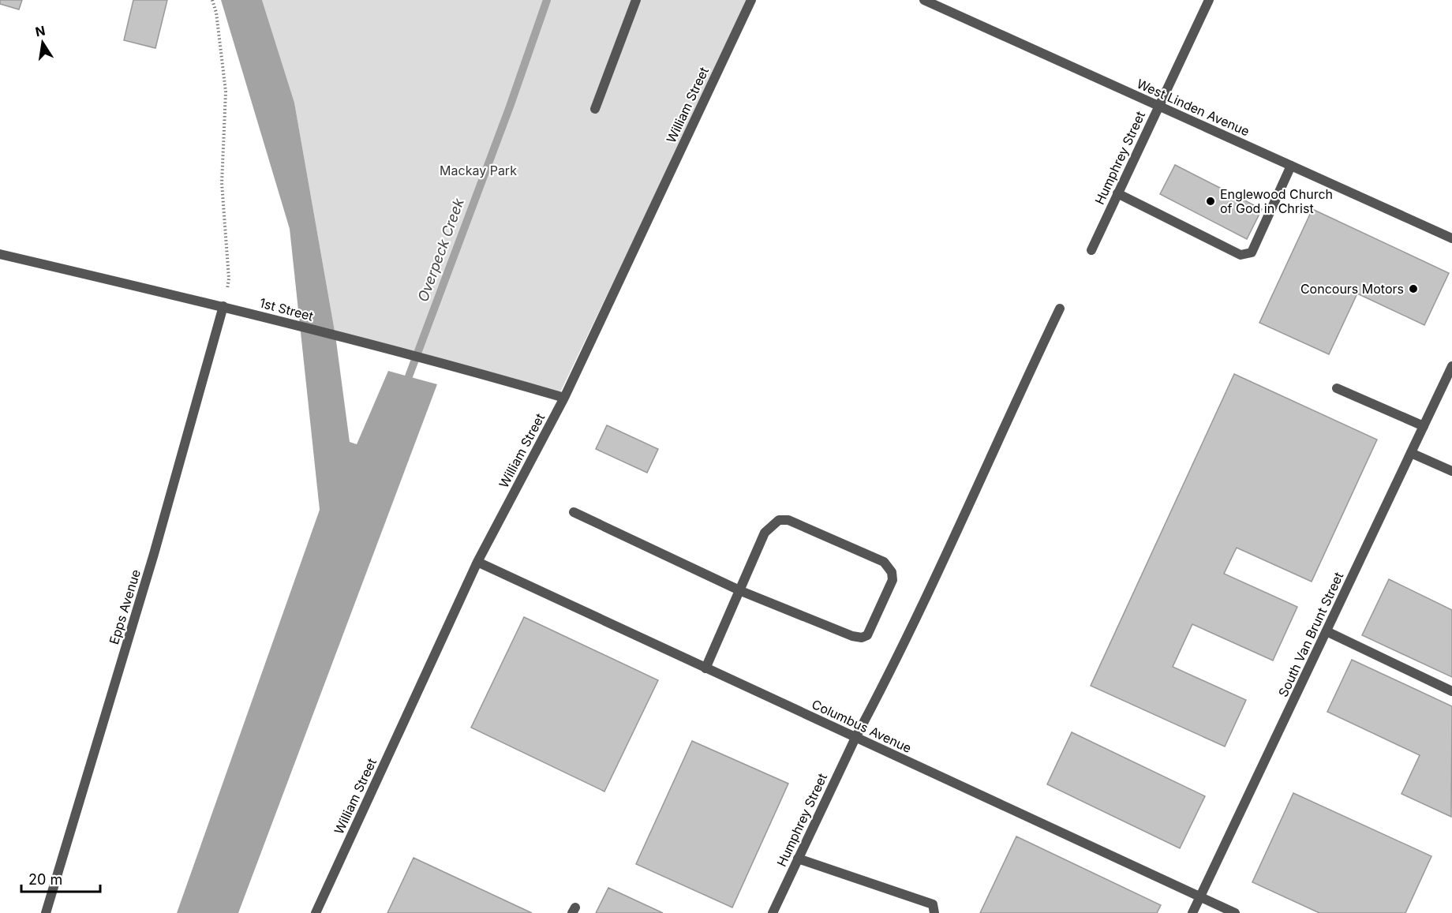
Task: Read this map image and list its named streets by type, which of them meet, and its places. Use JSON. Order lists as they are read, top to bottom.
{
  "streets": {
    "street": [
      "William Street",
      "West Linden Avenue",
      "Humphrey Street",
      "1st Street",
      "Epps Avenue",
      "South Van Brunt Street",
      "Columbus Avenue"
    ]
  },
  "crossings": [
    ["William Street", "1st Street"],
    ["William Street", "Columbus Avenue"],
    ["West Linden Avenue", "Humphrey Street"],
    ["Humphrey Street", "Columbus Avenue"],
    ["1st Street", "Epps Avenue"],
    ["South Van Brunt Street", "Columbus Avenue"]
  ],
  "water": ["Overpeck Creek"],
  "parks": ["Mackay Park"],
  "places": ["Englewood Church of God in Christ", "Concours Motors"],
  "scale_bar": "20 m",
  "north": "top"
}
